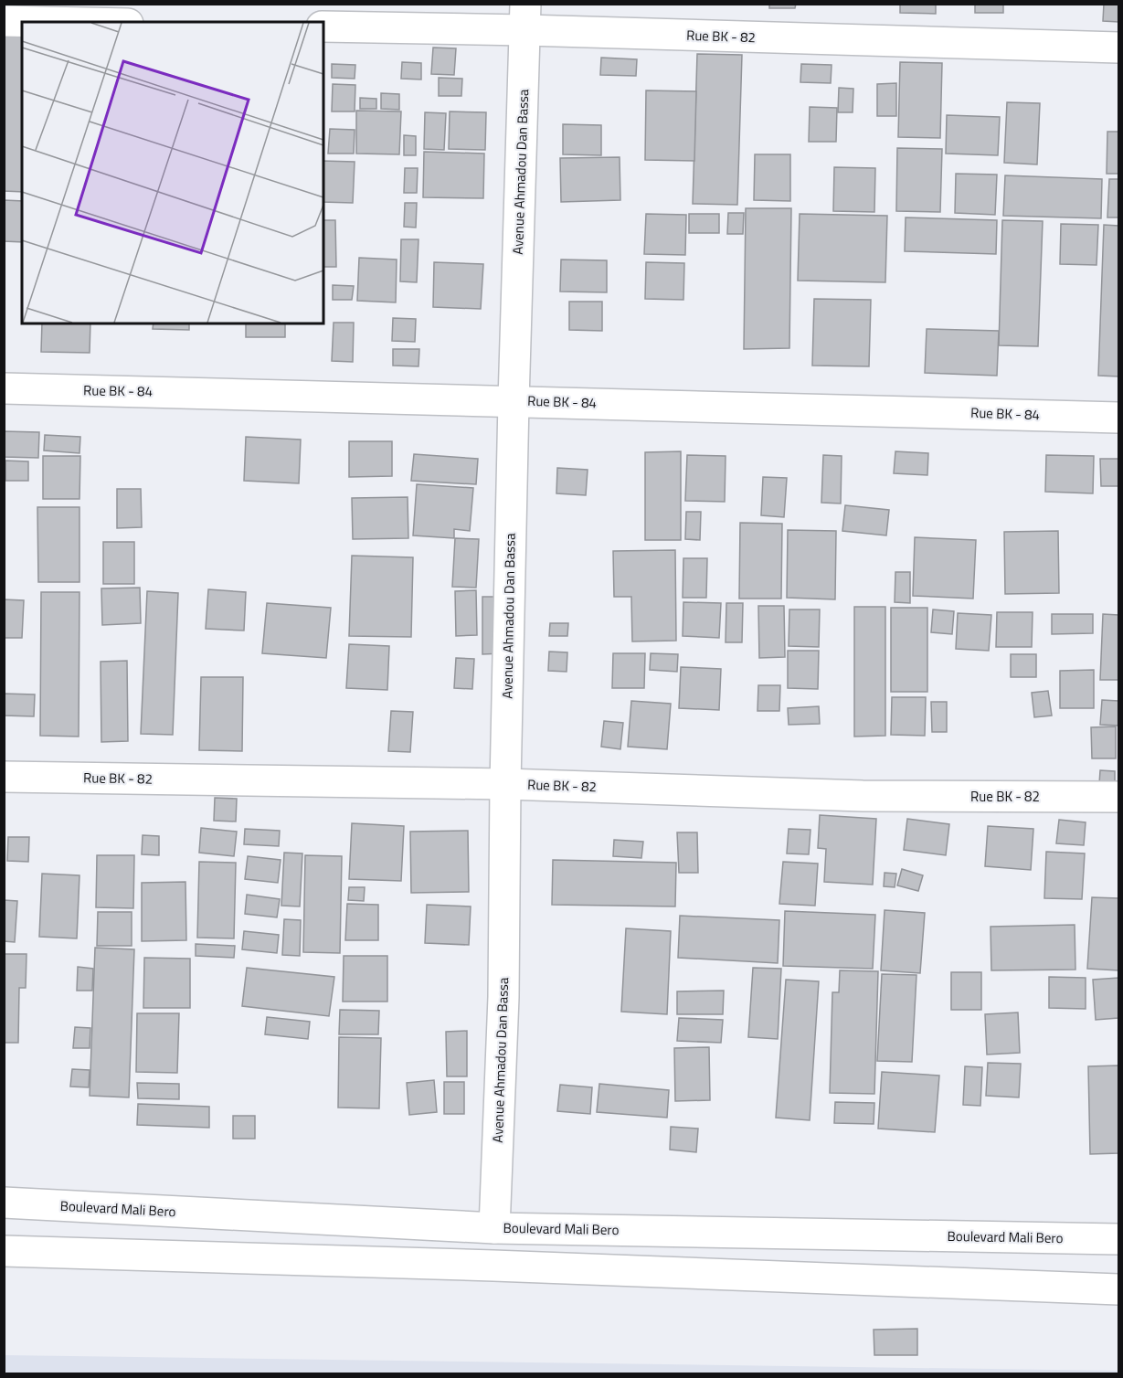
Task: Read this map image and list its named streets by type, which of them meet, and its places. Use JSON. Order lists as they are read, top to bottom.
{
  "streets": {
    "street": [
      "Rue BK - 82",
      "Avenue Ahmadou Dan Bassa",
      "Rue BK - 84",
      "Boulevard Mali Bero"
    ]
  },
  "crossings": [
    ["Rue BK - 82", "Avenue Ahmadou Dan Bassa"],
    ["Avenue Ahmadou Dan Bassa", "Rue BK - 84"],
    ["Avenue Ahmadou Dan Bassa", "Boulevard Mali Bero"]
  ]
}
